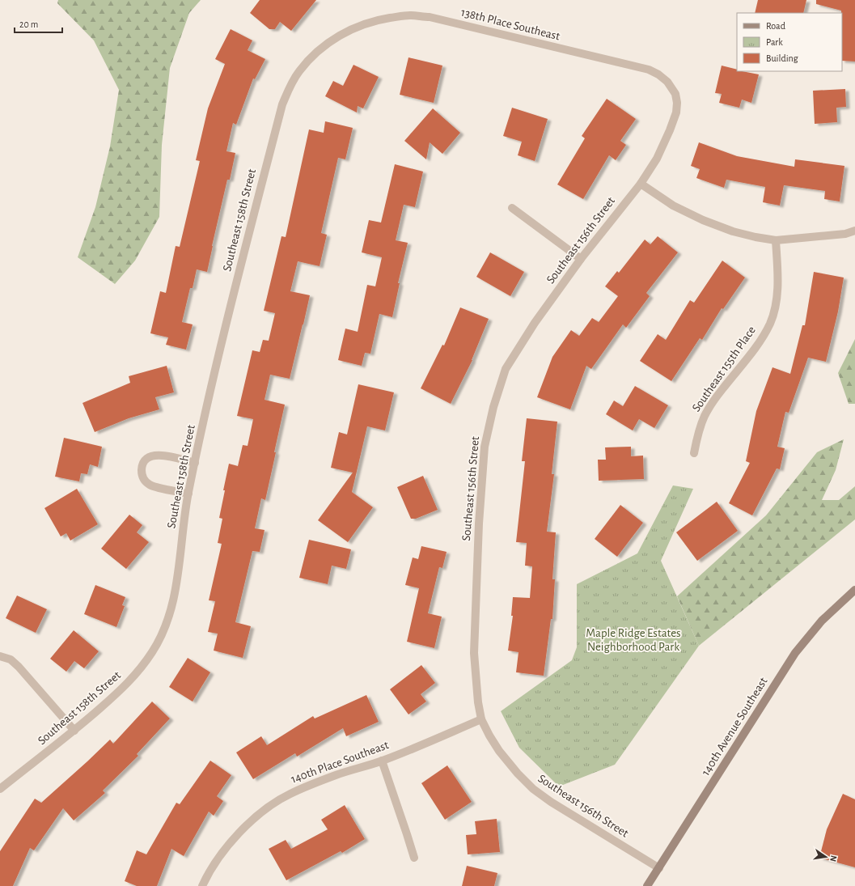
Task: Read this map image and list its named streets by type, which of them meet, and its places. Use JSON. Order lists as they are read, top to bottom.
{
  "streets": {
    "main road": ["140th Avenue Southeast"],
    "street": [
      "138th Place Southeast",
      "Southeast 158th Street",
      "Southeast 156th Street",
      "Southeast 155th Place",
      "140th Place Southeast"
    ]
  },
  "crossings": [
    ["138th Place Southeast", "Southeast 158th Street"],
    ["138th Place Southeast", "Southeast 156th Street"],
    ["Southeast 156th Street", "140th Avenue Southeast"],
    ["Southeast 156th Street", "140th Place Southeast"]
  ],
  "parks": ["Maple Ridge Estates Neighborhood Park"],
  "legend": ["Road", "Park", "Building"],
  "scale_bar": "20 m",
  "north": "right"
}
